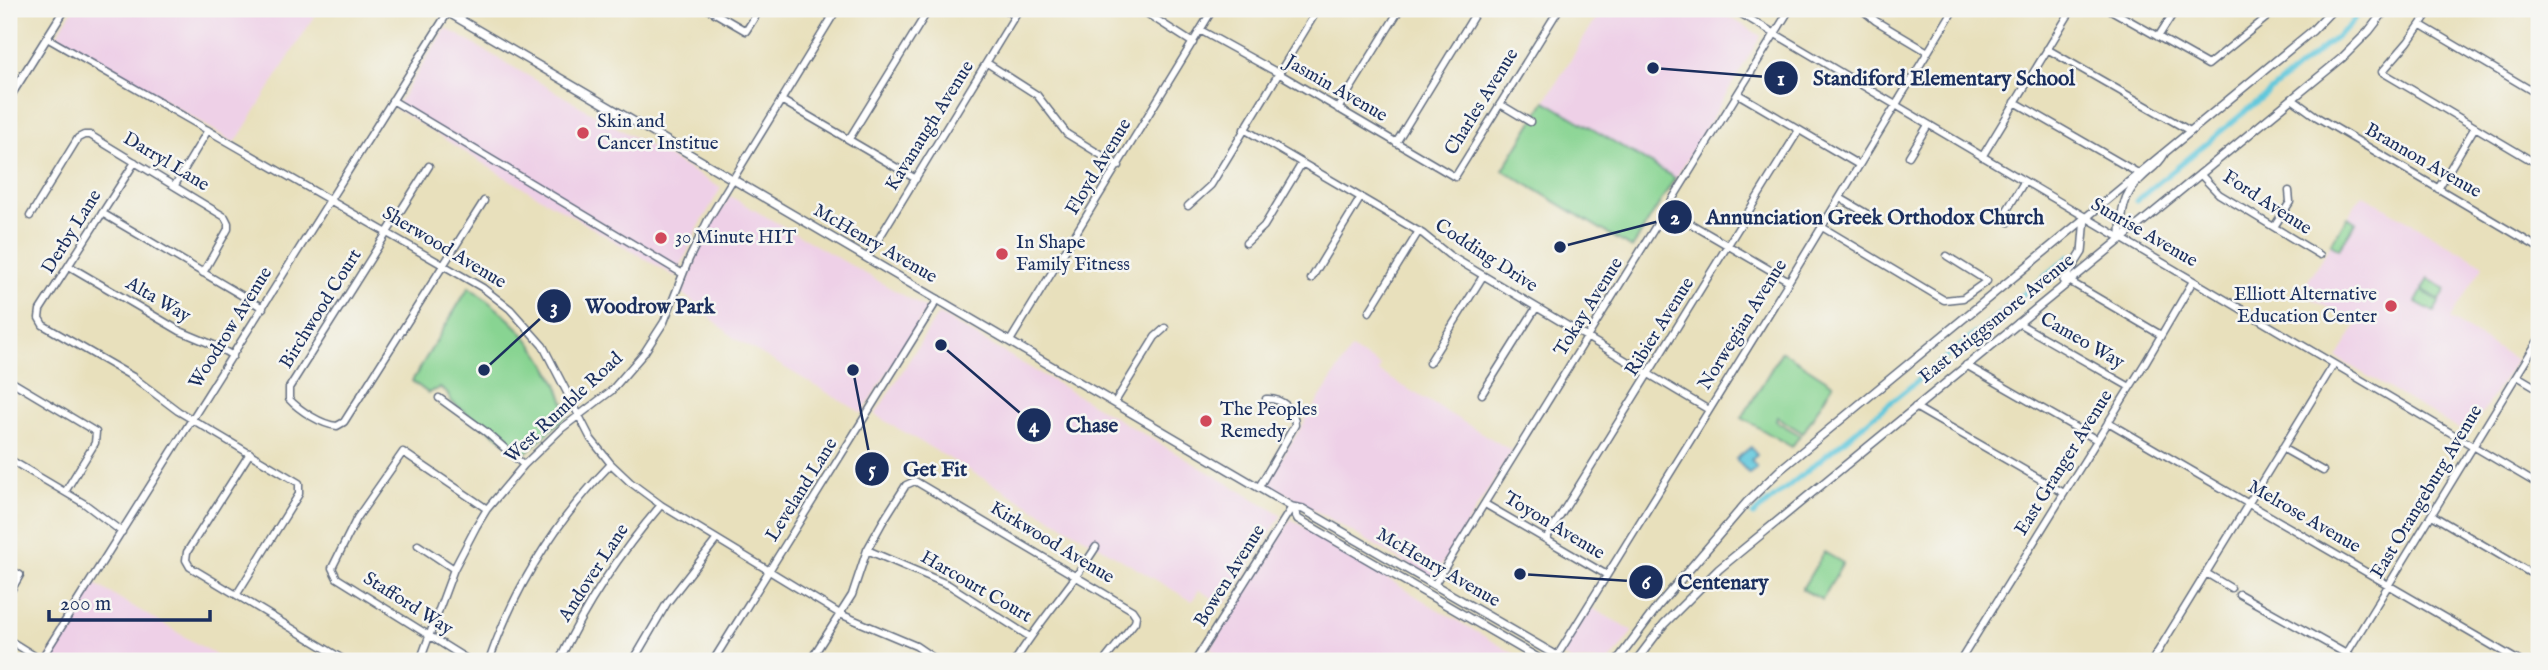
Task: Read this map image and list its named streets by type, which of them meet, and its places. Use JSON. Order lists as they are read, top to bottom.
{
  "streets": {
    "main road": ["McHenry Avenue", "East Briggsmore Avenue"],
    "street": [
      "Jasmin Avenue",
      "Charles Avenue",
      "Kavanaugh Avenue",
      "Brannon Avenue",
      "Darryl Lane",
      "Floyd Avenue",
      "Ford Avenue",
      "Derby Lane",
      "Sunrise Avenue",
      "Sherwood Avenue",
      "Codding Drive",
      "Alta Way",
      "Tokay Avenue",
      "Birchwood Court",
      "Norwegian Avenue",
      "Ribier Avenue",
      "Woodrow Avenue",
      "Cameo Way",
      "West Rumble Road",
      "East Granger Avenue",
      "Leveland Lane",
      "East Orangeburg Avenue",
      "Melrose Avenue",
      "Toyon Avenue",
      "Kirkwood Avenue",
      "Andover Lane",
      "Bowen Avenue",
      "Harcourt Court",
      "Stafford Way"
    ]
  },
  "crossings": [
    ["Jasmin Avenue", "Charles Avenue"],
    ["Jasmin Avenue", "Floyd Avenue"],
    ["Kavanaugh Avenue", "McHenry Avenue"],
    ["Brannon Avenue", "East Briggsmore Avenue"],
    ["Darryl Lane", "Derby Lane"],
    ["Floyd Avenue", "McHenry Avenue"],
    ["Ford Avenue", "East Briggsmore Avenue"],
    ["Derby Lane", "Alta Way"],
    ["Derby Lane", "Woodrow Avenue"],
    ["Sunrise Avenue", "Tokay Avenue"],
    ["Sunrise Avenue", "East Briggsmore Avenue"],
    ["Sunrise Avenue", "Norwegian Avenue"],
    ["Sunrise Avenue", "East Granger Avenue"],
    ["Sunrise Avenue", "East Orangeburg Avenue"],
    ["McHenry Avenue", "Tokay Avenue"],
    ["McHenry Avenue", "Norwegian Avenue"],
    ["McHenry Avenue", "Woodrow Avenue"],
    ["McHenry Avenue", "West Rumble Road"],
    ["McHenry Avenue", "Leveland Lane"],
    ["McHenry Avenue", "Bowen Avenue"],
    ["Sherwood Avenue", "Birchwood Court"],
    ["Sherwood Avenue", "Woodrow Avenue"],
    ["Sherwood Avenue", "West Rumble Road"],
    ["Sherwood Avenue", "Leveland Lane"],
    ["Sherwood Avenue", "Andover Lane"],
    ["Codding Drive", "Tokay Avenue"],
    ["Codding Drive", "Norwegian Avenue"],
    ["Codding Drive", "Ribier Avenue"],
    ["Alta Way", "Woodrow Avenue"],
    ["Tokay Avenue", "Toyon Avenue"],
    ["East Briggsmore Avenue", "Cameo Way"],
    ["Norwegian Avenue", "Toyon Avenue"],
    ["Ribier Avenue", "Toyon Avenue"],
    ["Cameo Way", "East Granger Avenue"],
    ["West Rumble Road", "Stafford Way"],
    ["East Granger Avenue", "Melrose Avenue"],
    ["East Orangeburg Avenue", "Melrose Avenue"],
    ["Kirkwood Avenue", "Harcourt Court"]
  ],
  "places": [
    "Standiford Elementary School",
    "Skin and Cancer Institue",
    "30 Minute HIT",
    "Annunciation Greek Orthodox Church",
    "In Shape Family Fitness",
    "Elliott Alternative Education Center",
    "Chase",
    "Woodrow Park",
    "Get Fit",
    "The Peoples Remedy",
    "Centenary"
  ],
  "scale_bar": "200 m"
}
